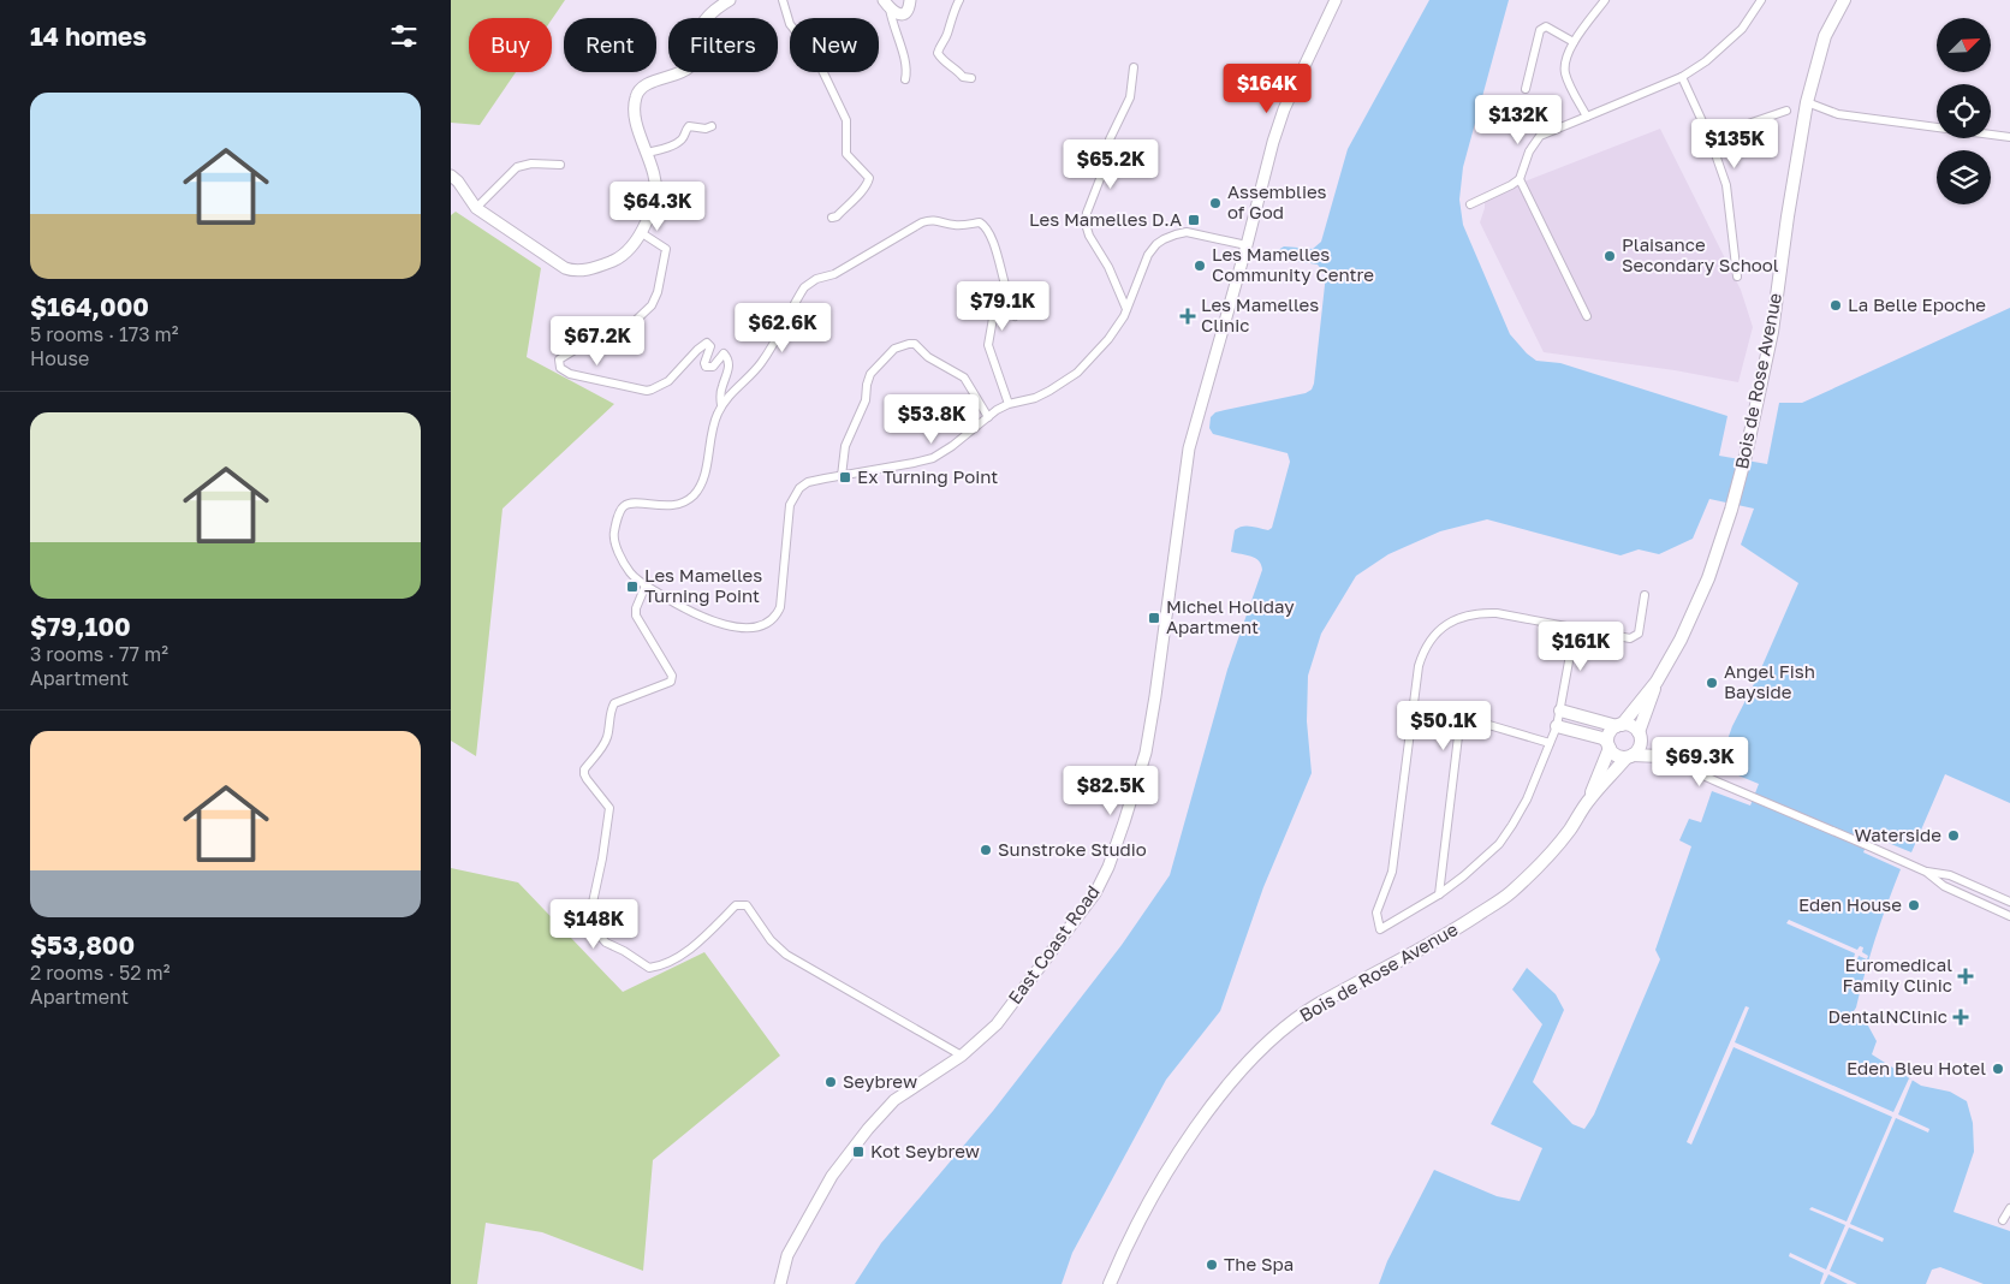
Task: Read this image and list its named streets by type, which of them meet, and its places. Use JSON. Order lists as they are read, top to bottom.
{
  "streets": {
    "main road": ["Bois de Rose Avenue", "East Coast Road"]
  },
  "places": {
    "other": [
      "Assemblies of God",
      "Plaisance Secondary School",
      "Les Mamelles Community Centre",
      "La Belle Epoche",
      "Angel Fish Bayside",
      "Waterside",
      "Sunstroke Studio",
      "Eden House",
      "Eden Bleu Hotel",
      "Seybrew",
      "The Spa"
    ],
    "transit": [
      "Les Mamelles D.A",
      "Ex Turning Point",
      "Les Mamelles Turning Point",
      "Michel Holiday Apartment",
      "Kot Seybrew"
    ],
    "health": ["Les Mamelles Clinic", "Euromedical Family Clinic", "DentalNClinic"]
  },
  "north": "top right",
  "page": {
    "heading": "14 homes",
    "chip": [
      "Buy",
      "Rent",
      "Filters",
      "New"
    ],
    "price": [
      "$164K",
      "$132K",
      "$135K",
      "$65.2K",
      "$64.3K",
      "$79.1K",
      "$62.6K",
      "$67.2K",
      "$53.8K",
      "$161K",
      "$50.1K",
      "$69.3K",
      "$82.5K",
      "$148K"
    ],
    "list": [
      {
        "name": "$164,000",
        "note": "5 rooms · 173 m² · House"
      },
      {
        "name": "$79,100",
        "note": "3 rooms · 77 m² · Apartment"
      },
      {
        "name": "$53,800",
        "note": "2 rooms · 52 m² · Apartment"
      }
    ]
  }
}
